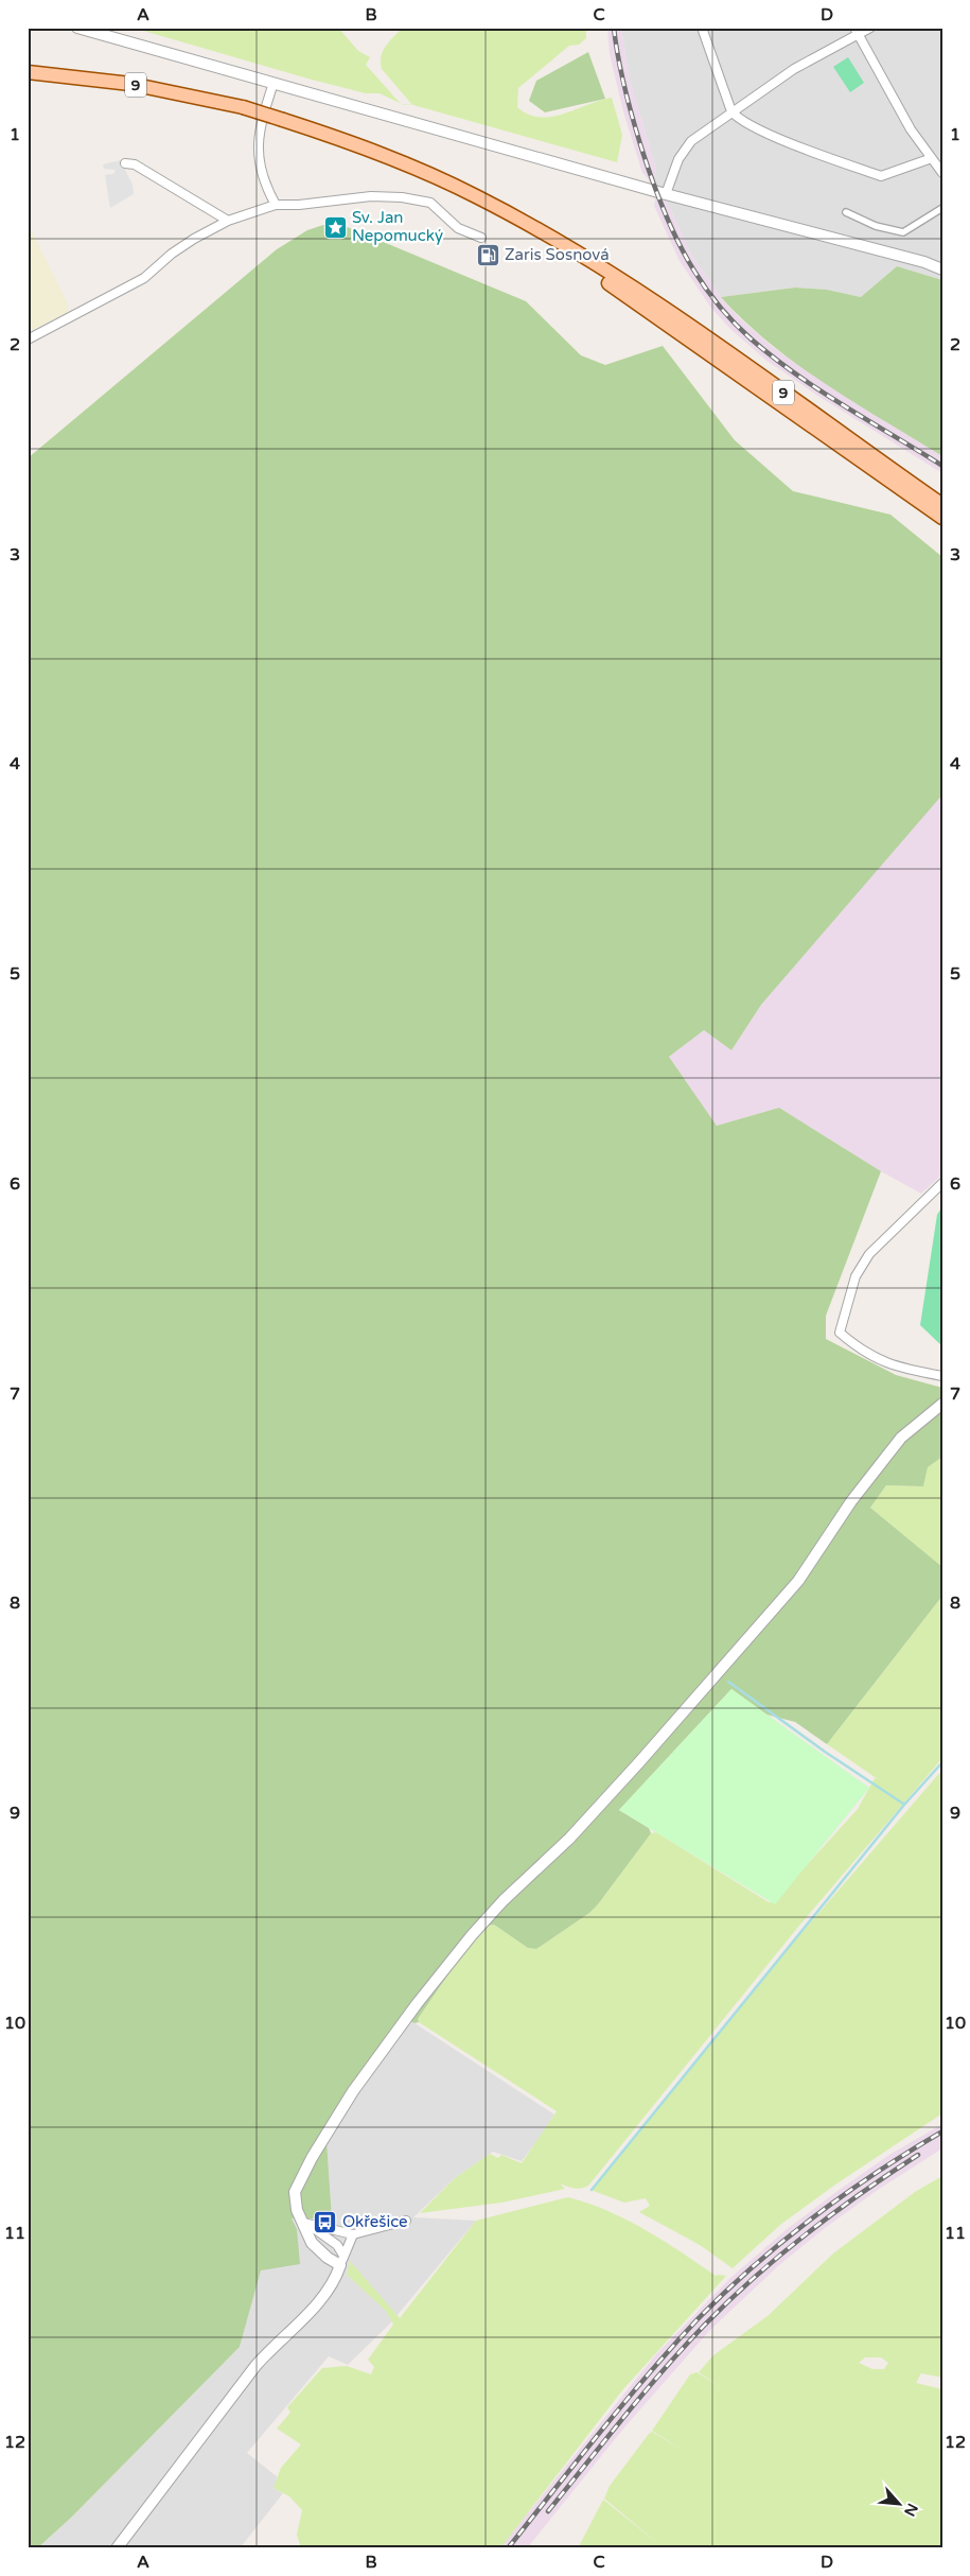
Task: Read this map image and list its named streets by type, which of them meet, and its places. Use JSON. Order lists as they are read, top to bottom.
{
  "streets": {
    "main road": ["9"]
  },
  "places": {
    "place": ["Sv. Jan Nepomucký"],
    "fuel station": ["Zaris Sosnová"],
    "bus stop": ["Okřešice"]
  },
  "north": "bottom right",
  "grid": {
    "columns": [
      "A",
      "B",
      "C",
      "D"
    ],
    "rows": [
      "1",
      "2",
      "3",
      "4",
      "5",
      "6",
      "7",
      "8",
      "9",
      "10",
      "11",
      "12"
    ]
  }
}
